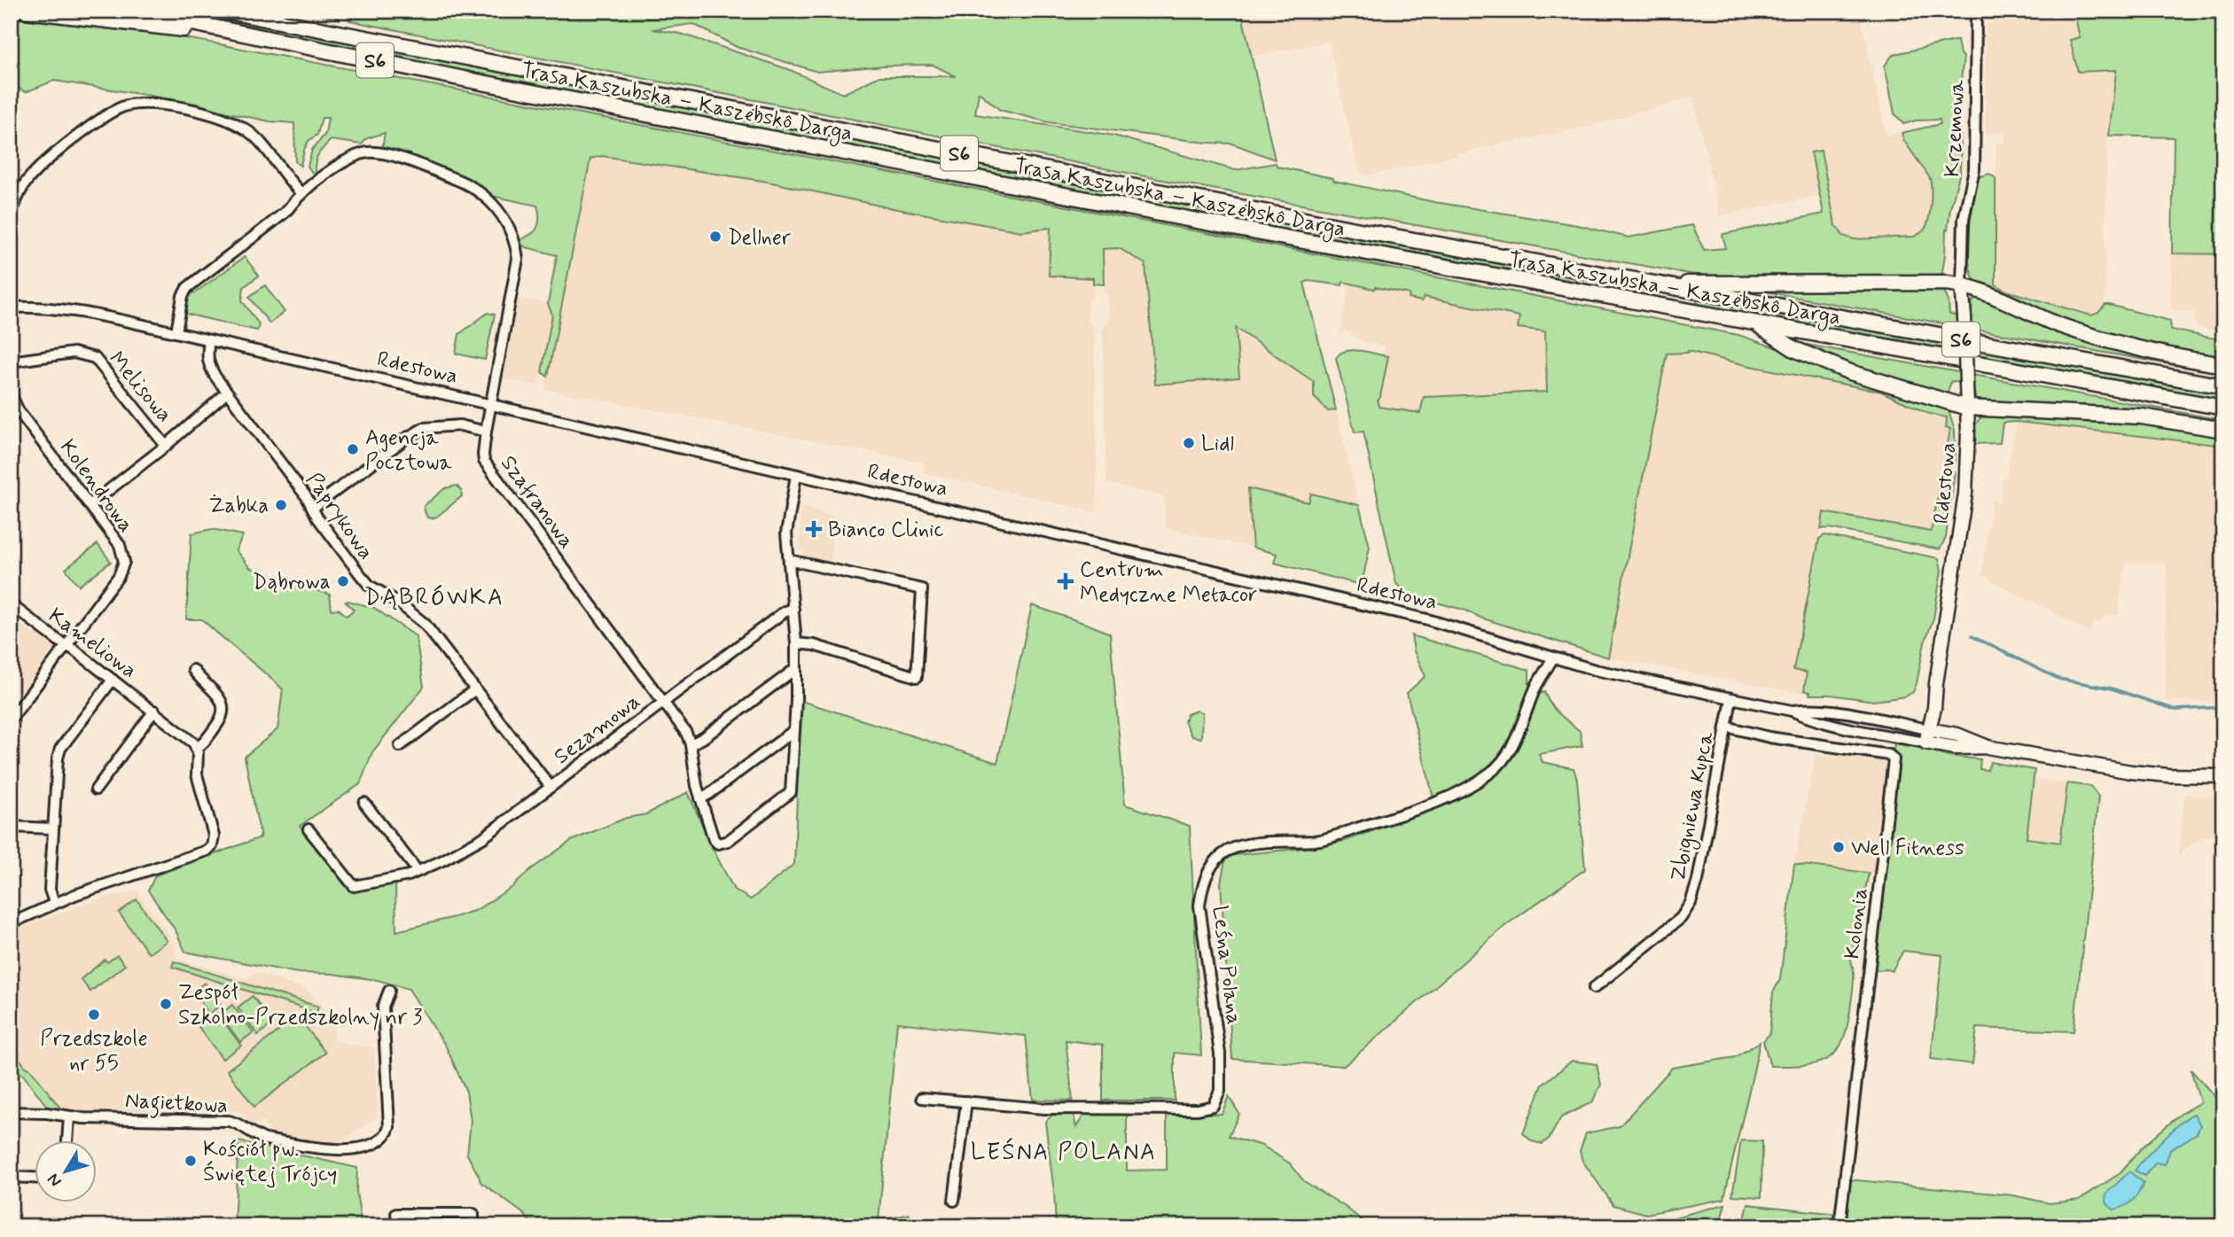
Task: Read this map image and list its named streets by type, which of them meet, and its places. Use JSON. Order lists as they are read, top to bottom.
{
  "streets": {
    "highway": ["S6", "Trasa Kaszubska – Kaszëbskô Darga"],
    "main road": ["Rdestowa"],
    "street": [
      "Krzemowa",
      "Melisowa",
      "Kolendrowa",
      "Szafranowa",
      "Paprykowa",
      "Kameliowa",
      "Sezamowa",
      "Zbigniewa Kupca",
      "Kolonia",
      "Leśna Polana",
      "Nagietkowa"
    ]
  },
  "crossings": [
    ["Krzemowa", "Rdestowa"],
    ["Rdestowa", "Szafranowa"],
    ["Rdestowa", "Paprykowa"],
    ["Rdestowa", "Zbigniewa Kupca"],
    ["Rdestowa", "Leśna Polana"],
    ["Kolendrowa", "Kameliowa"],
    ["Szafranowa", "Sezamowa"],
    ["Paprykowa", "Sezamowa"],
    ["Zbigniewa Kupca", "Kolonia"]
  ],
  "districts": ["DĄBRÓWKA", "LEŚNA POLANA"],
  "places": {
    "other": [
      "Dellner",
      "Lidl",
      "Agencja Pocztowa",
      "Żabka",
      "Dąbrowa",
      "Well Fitness",
      "Zespół Szkolno-Przedszkolny nr 3",
      "Przedszkole nr 55",
      "Kościół pw. Świętej Trójcy"
    ],
    "health": ["Bianco Clinic", "Centrum Medyczne Metacor"]
  },
  "north": "bottom left"
}
